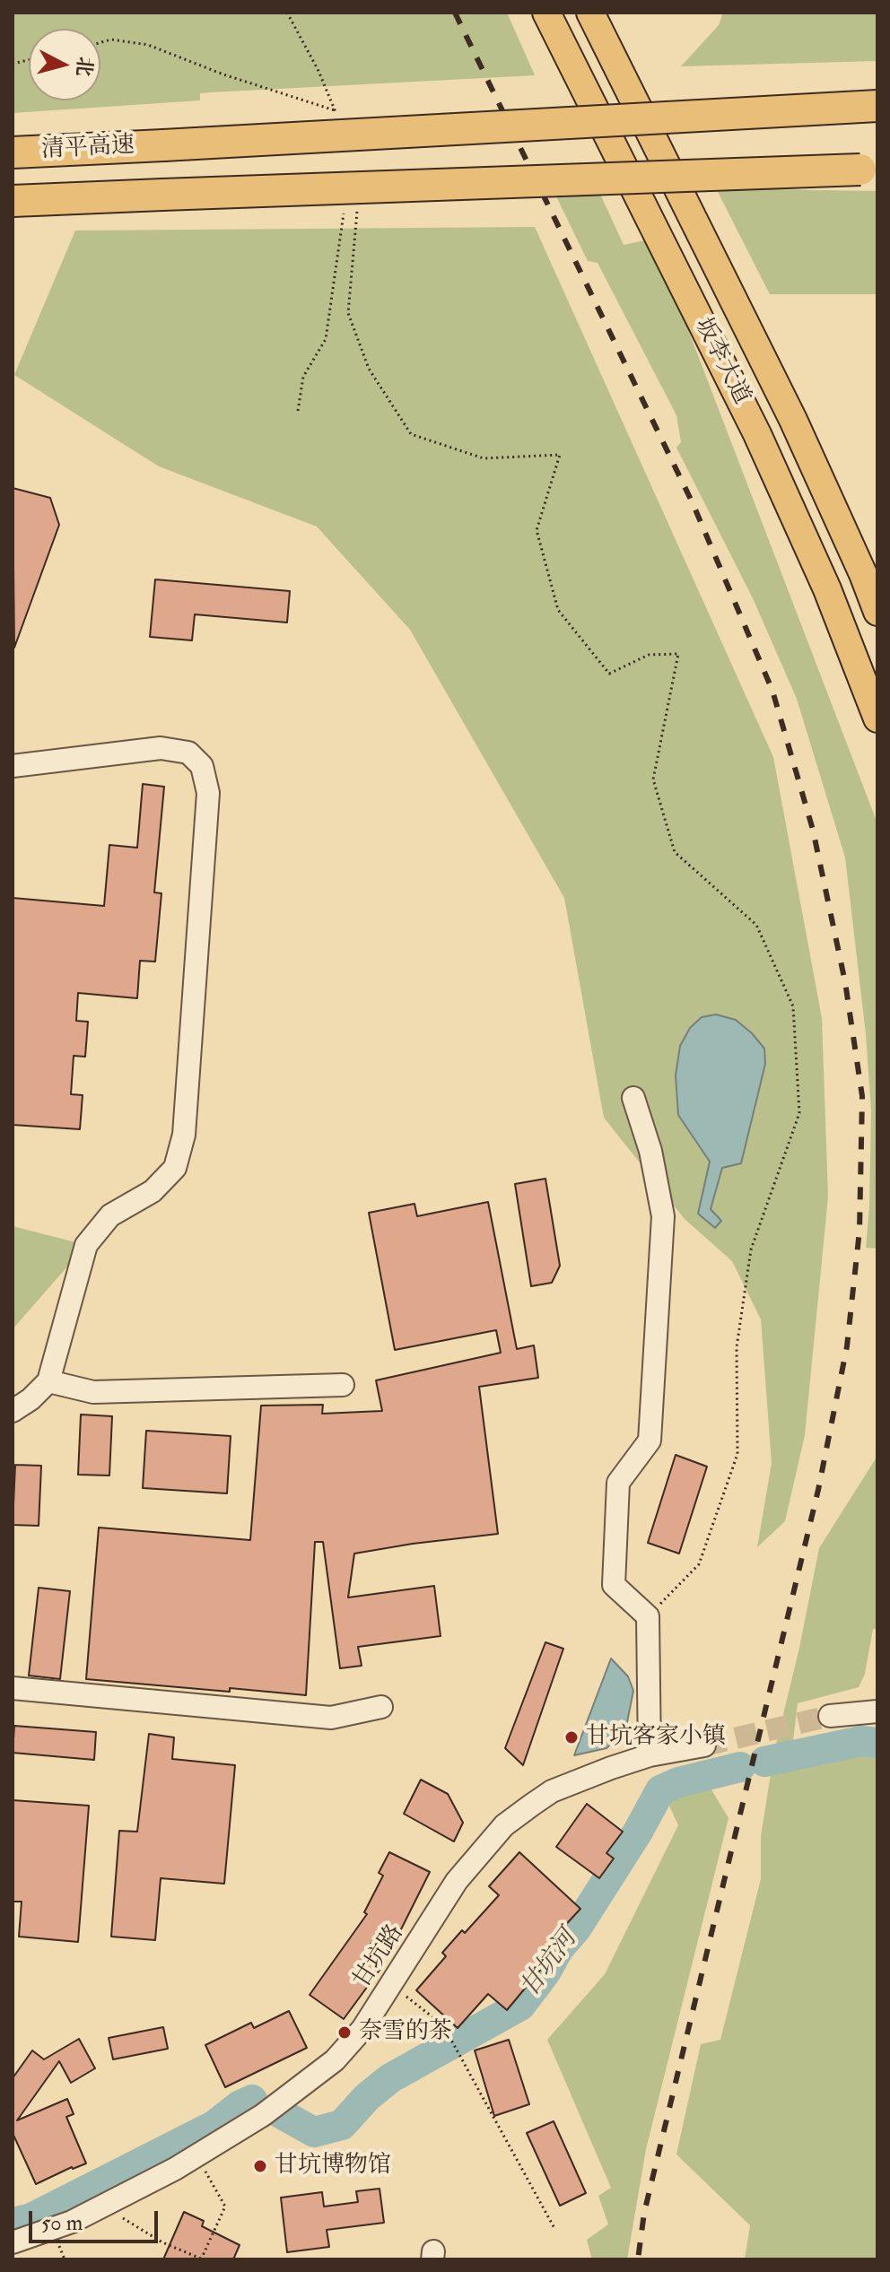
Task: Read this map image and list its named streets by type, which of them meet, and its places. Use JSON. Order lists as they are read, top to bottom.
{
  "streets": {
    "highway": ["清平高速"],
    "main road": ["坂李大道"],
    "street": ["甘坑路"]
  },
  "water": ["甘坑河"],
  "places": ["甘坑客家小镇", "奈雪的茶", "甘坑博物馆"],
  "scale_bar": "50 m",
  "north": "right"
}
